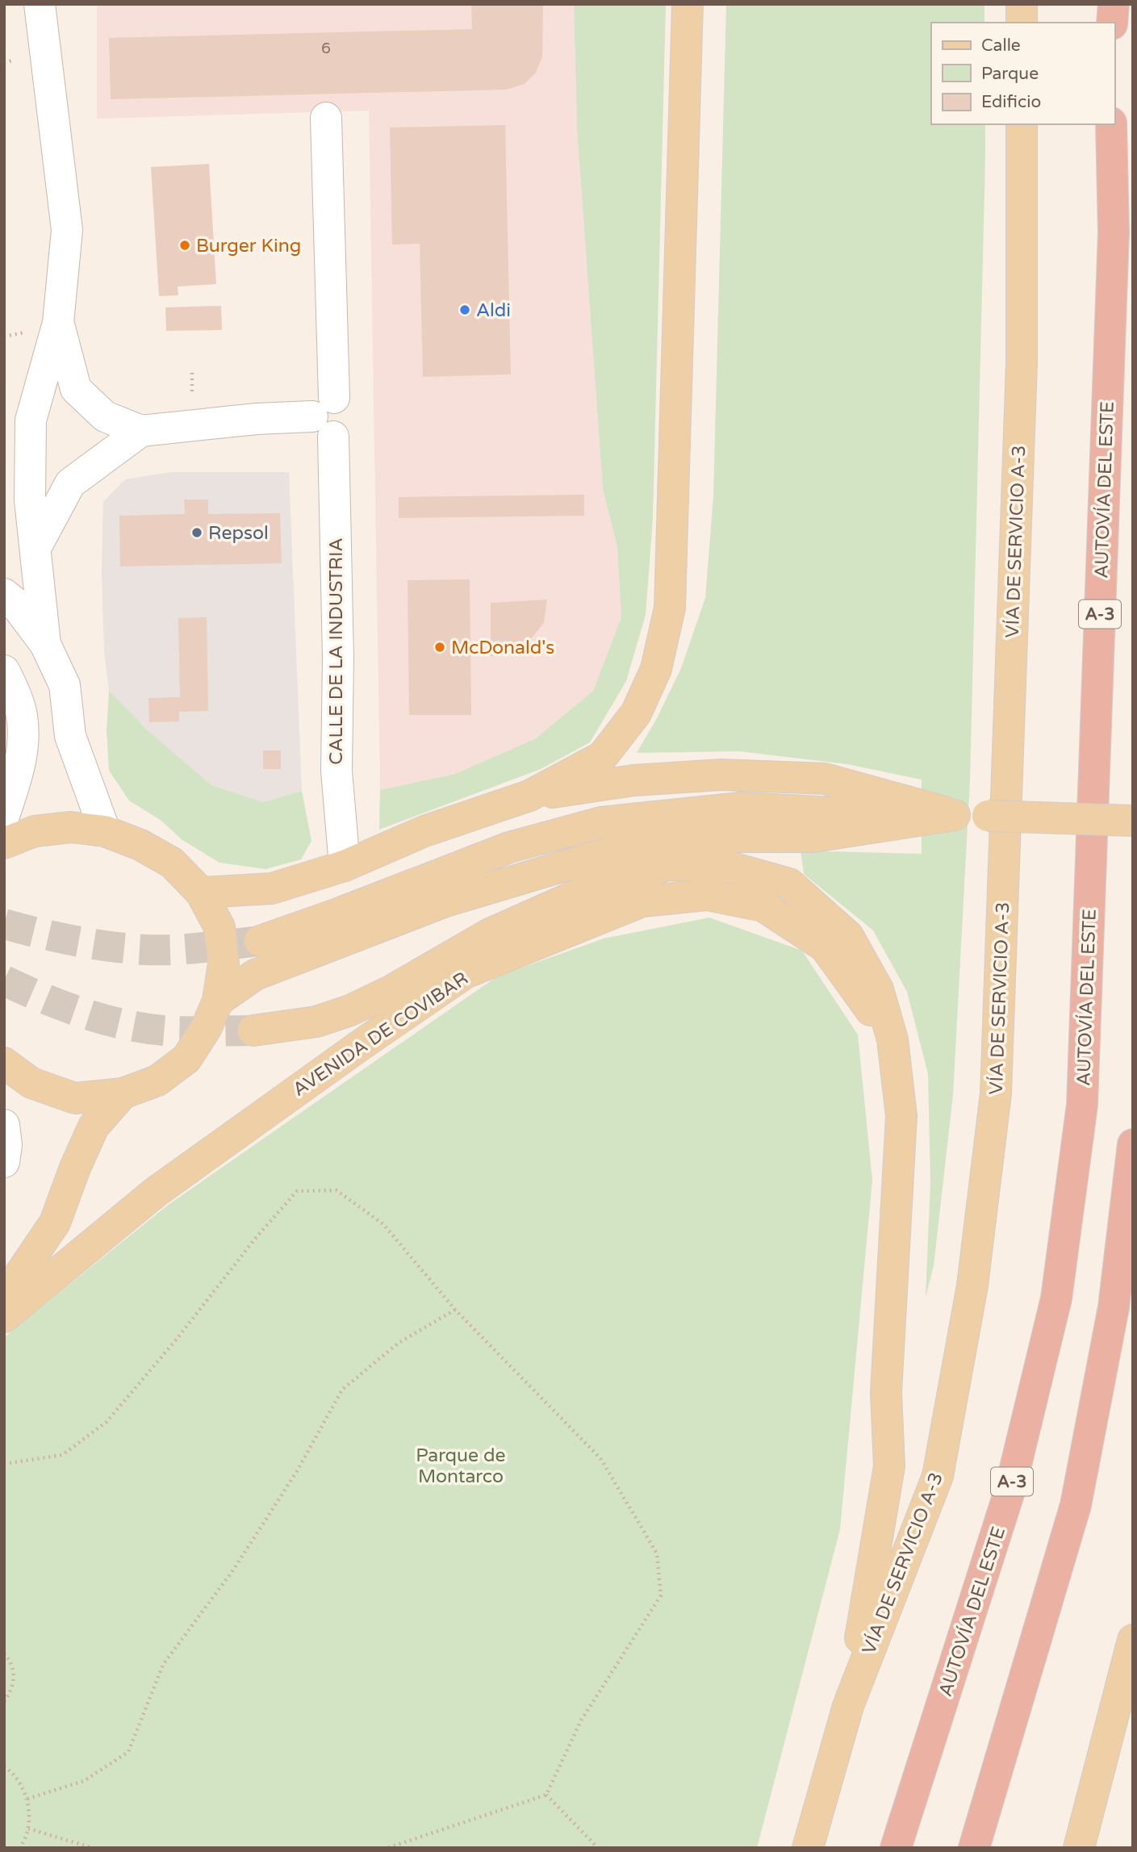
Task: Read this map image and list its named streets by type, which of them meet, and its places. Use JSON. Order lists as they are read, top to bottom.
{
  "streets": {
    "highway": ["AUTOVÍA DEL ESTE", "A-3"],
    "main road": ["VÍA DE SERVICIO A-3", "AVENIDA DE COVIBAR"],
    "street": ["CALLE DE LA INDUSTRIA"]
  },
  "parks": ["Parque de Montarco"],
  "places": [
    "Burger King",
    "Aldi",
    "Repsol",
    "McDonald's"
  ],
  "house_numbers": ["6"],
  "legend": ["Calle", "Parque", "Edificio"]
}
